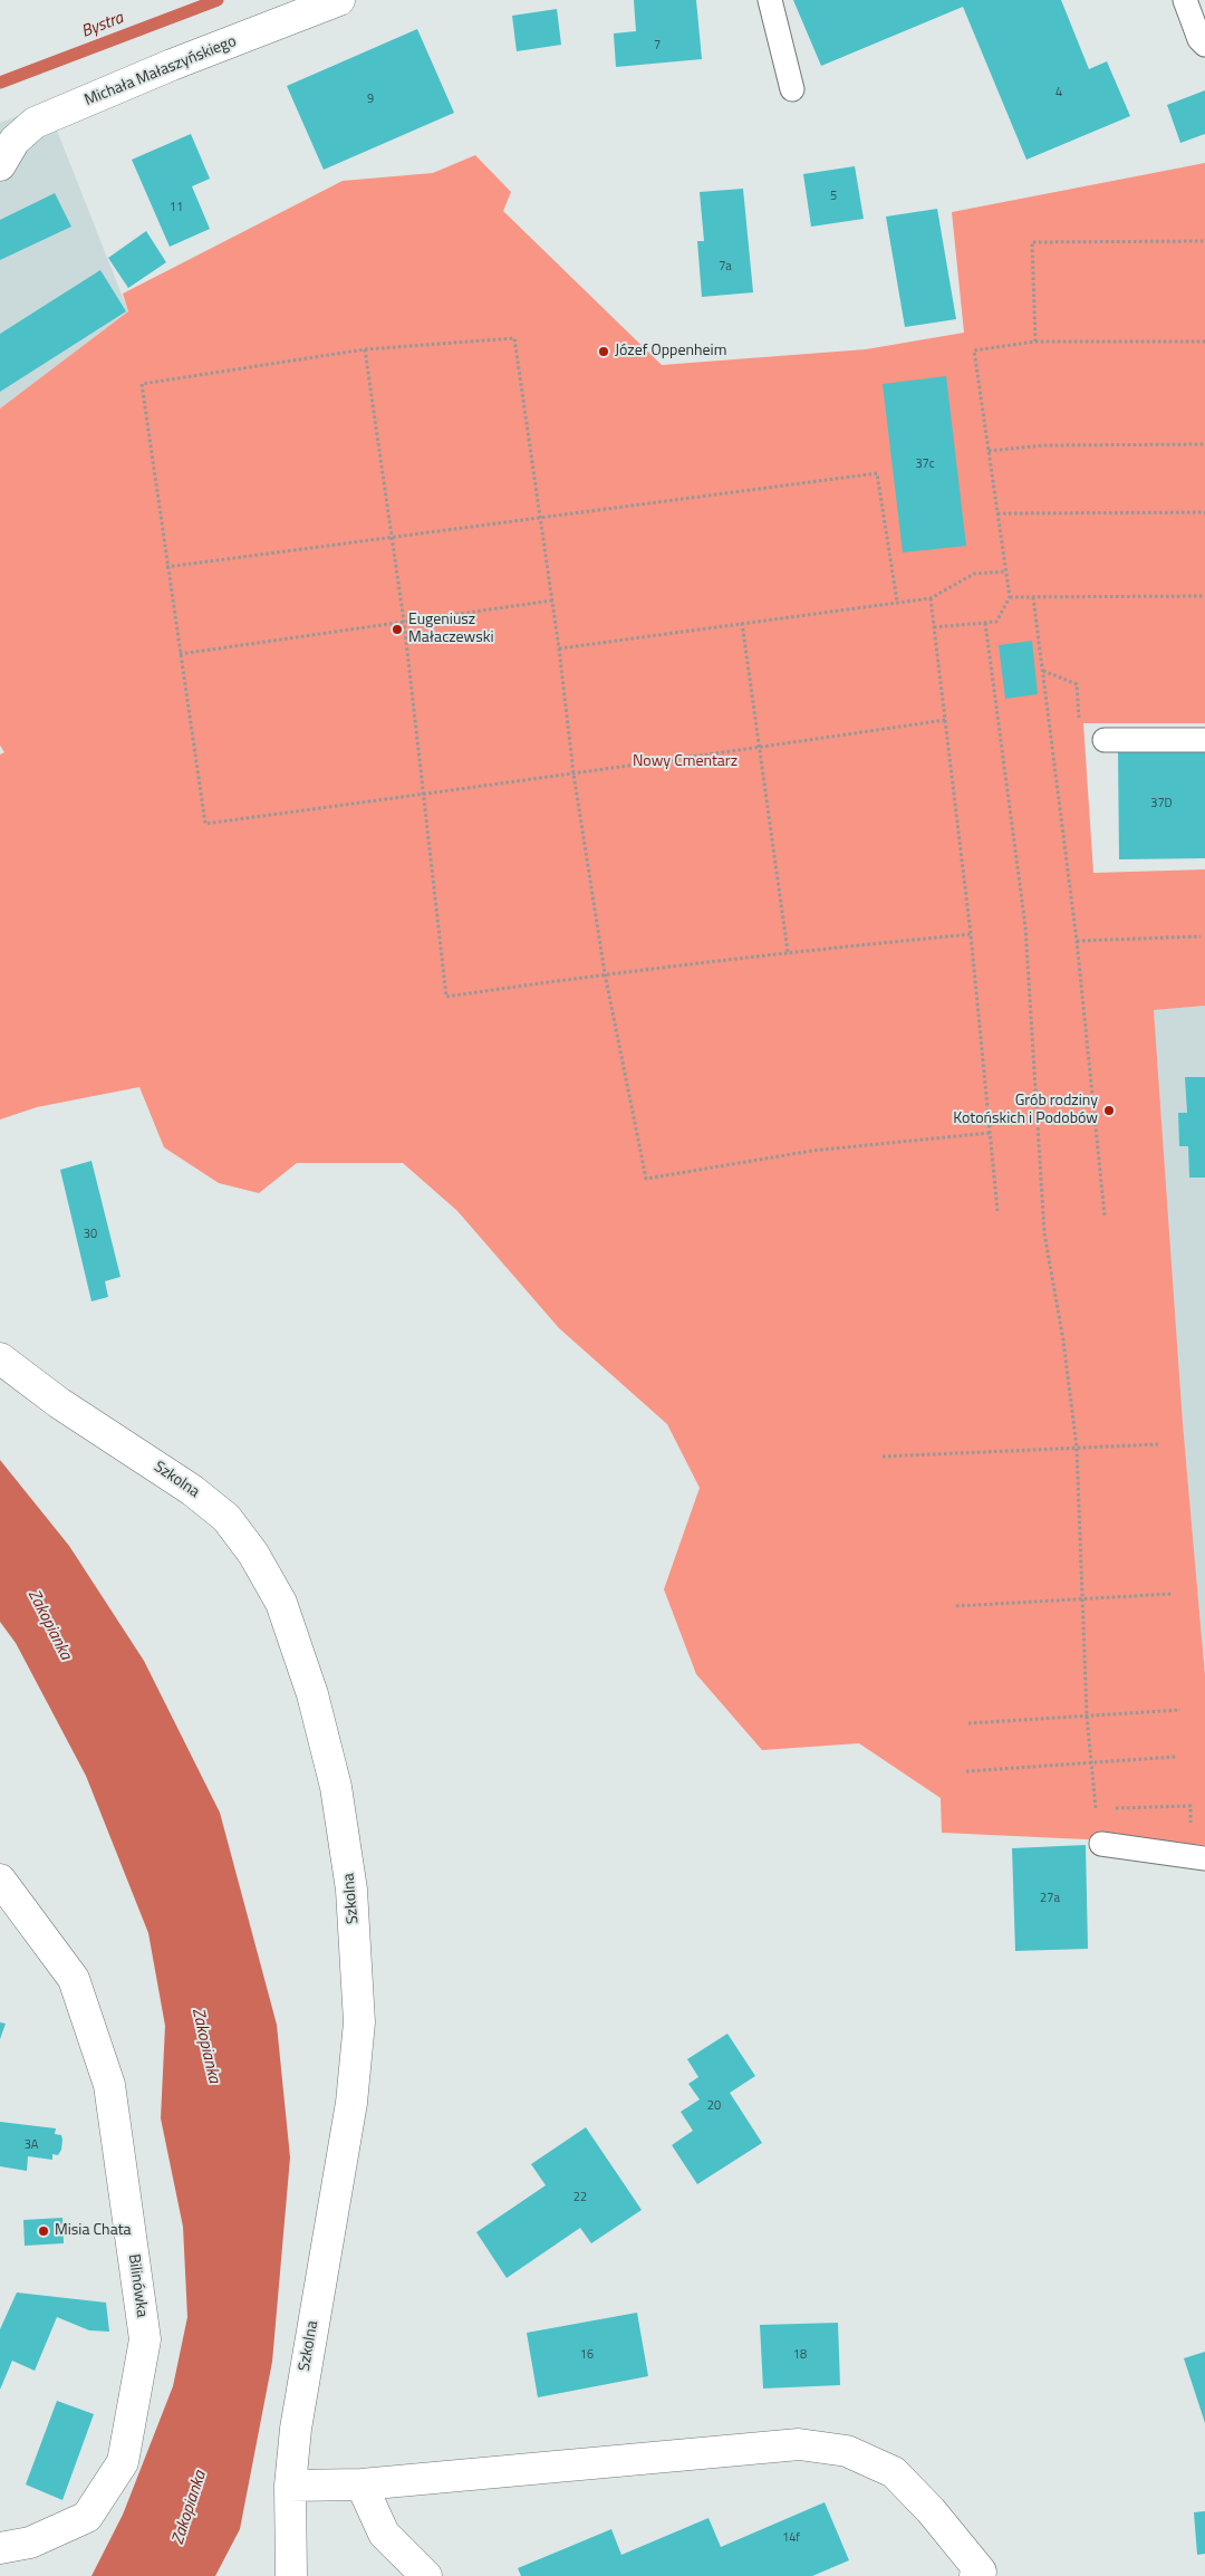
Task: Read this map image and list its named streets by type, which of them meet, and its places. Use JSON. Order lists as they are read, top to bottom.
{
  "streets": {
    "street": ["Michała Małaszyńskiego", "Szkolna", "Bilinówka"]
  },
  "water": ["Bystra", "Zakopianka"],
  "parks": ["Nowy Cmentarz"],
  "places": [
    "Józef Oppenheim",
    "Eugeniusz Małaczewski",
    "Grób rodziny Kotońskich i Podobów",
    "Misia Chata"
  ],
  "house_numbers": [
    "7",
    "4",
    "9",
    "5",
    "11",
    "7a",
    "37c",
    "37D",
    "30",
    "27a",
    "20",
    "3A",
    "22",
    "16",
    "18",
    "14f"
  ]
}
